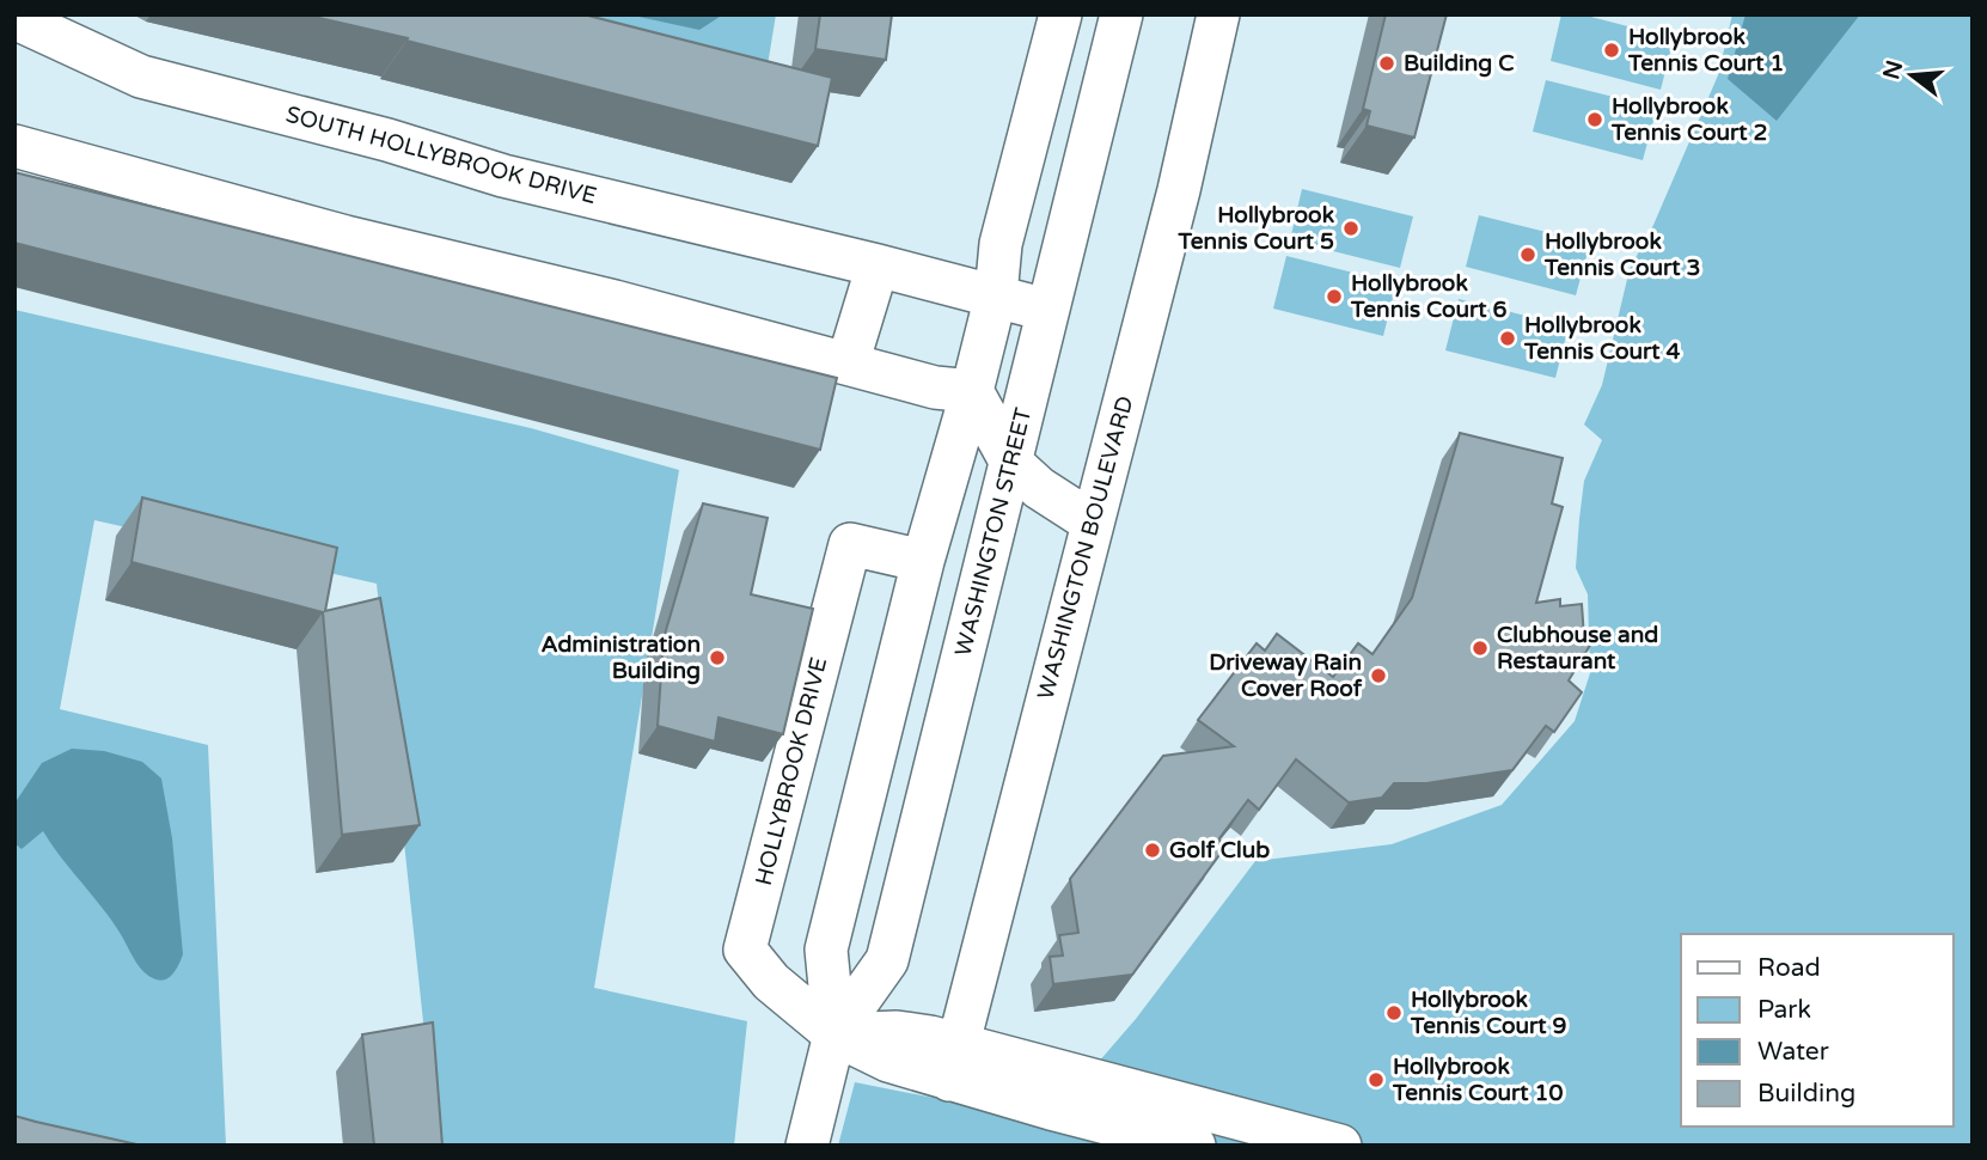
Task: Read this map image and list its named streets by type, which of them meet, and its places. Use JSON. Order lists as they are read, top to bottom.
{
  "streets": {
    "street": [
      "SOUTH HOLLYBROOK DRIVE",
      "WASHINGTON STREET",
      "WASHINGTON BOULEVARD",
      "HOLLYBROOK DRIVE"
    ]
  },
  "crossings": [
    ["SOUTH HOLLYBROOK DRIVE", "WASHINGTON STREET"],
    ["WASHINGTON STREET", "HOLLYBROOK DRIVE"],
    ["WASHINGTON BOULEVARD", "HOLLYBROOK DRIVE"]
  ],
  "places": [
    "Hollybrook Tennis Court 1",
    "Building C",
    "Hollybrook Tennis Court 2",
    "Hollybrook Tennis Court 5",
    "Hollybrook Tennis Court 3",
    "Hollybrook Tennis Court 6",
    "Hollybrook Tennis Court 4",
    "Clubhouse and Restaurant",
    "Administration Building",
    "Driveway Rain Cover Roof",
    "Golf Club",
    "Hollybrook Tennis Court 9",
    "Hollybrook Tennis Court 10"
  ],
  "legend": [
    "Road",
    "Park",
    "Water",
    "Building"
  ],
  "north": "left"
}
